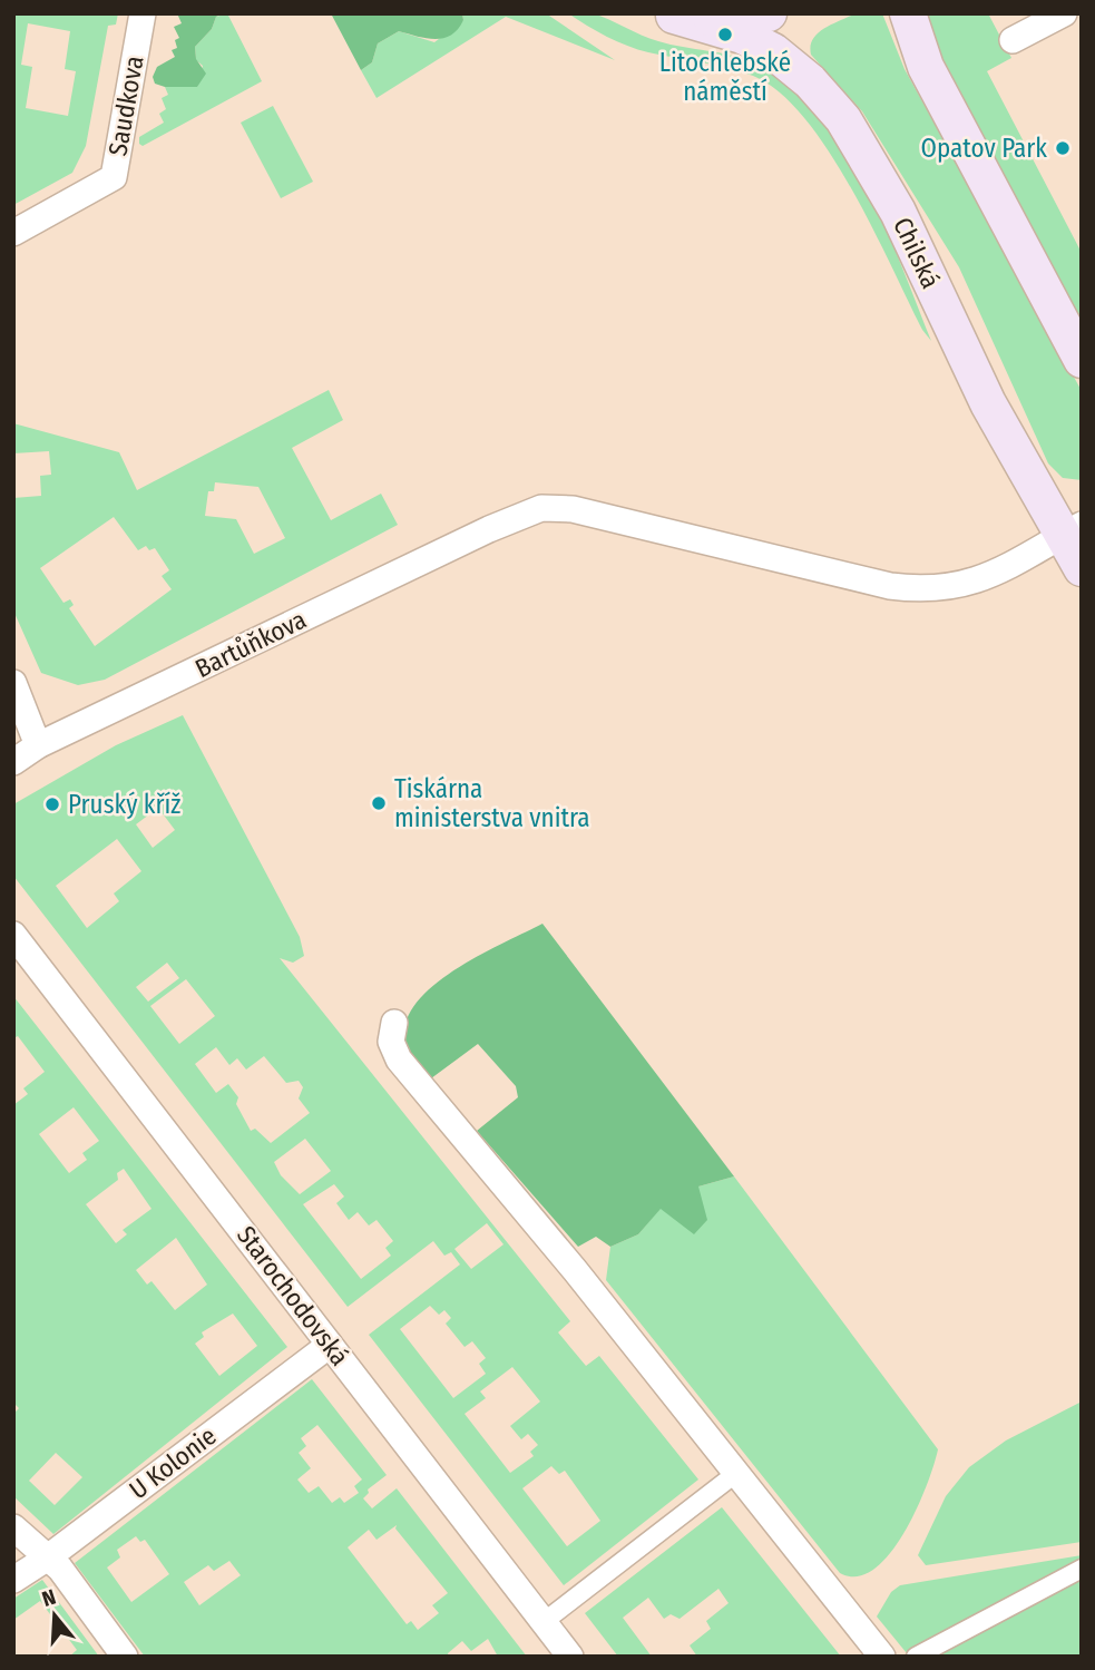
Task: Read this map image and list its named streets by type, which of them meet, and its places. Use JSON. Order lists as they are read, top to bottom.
{
  "streets": {
    "main road": ["Chilská"],
    "street": [
      "Saudkova",
      "Bartůňkova",
      "Starochodovská",
      "U Kolonie"
    ]
  },
  "crossings": [
    ["Chilská", "Bartůňkova"],
    ["Starochodovská", "U Kolonie"]
  ],
  "places": [
    "Litochlebské náměstí",
    "Opatov Park",
    "Tiskárna ministerstva vnitra",
    "Pruský kříž"
  ],
  "north": "top"
}
